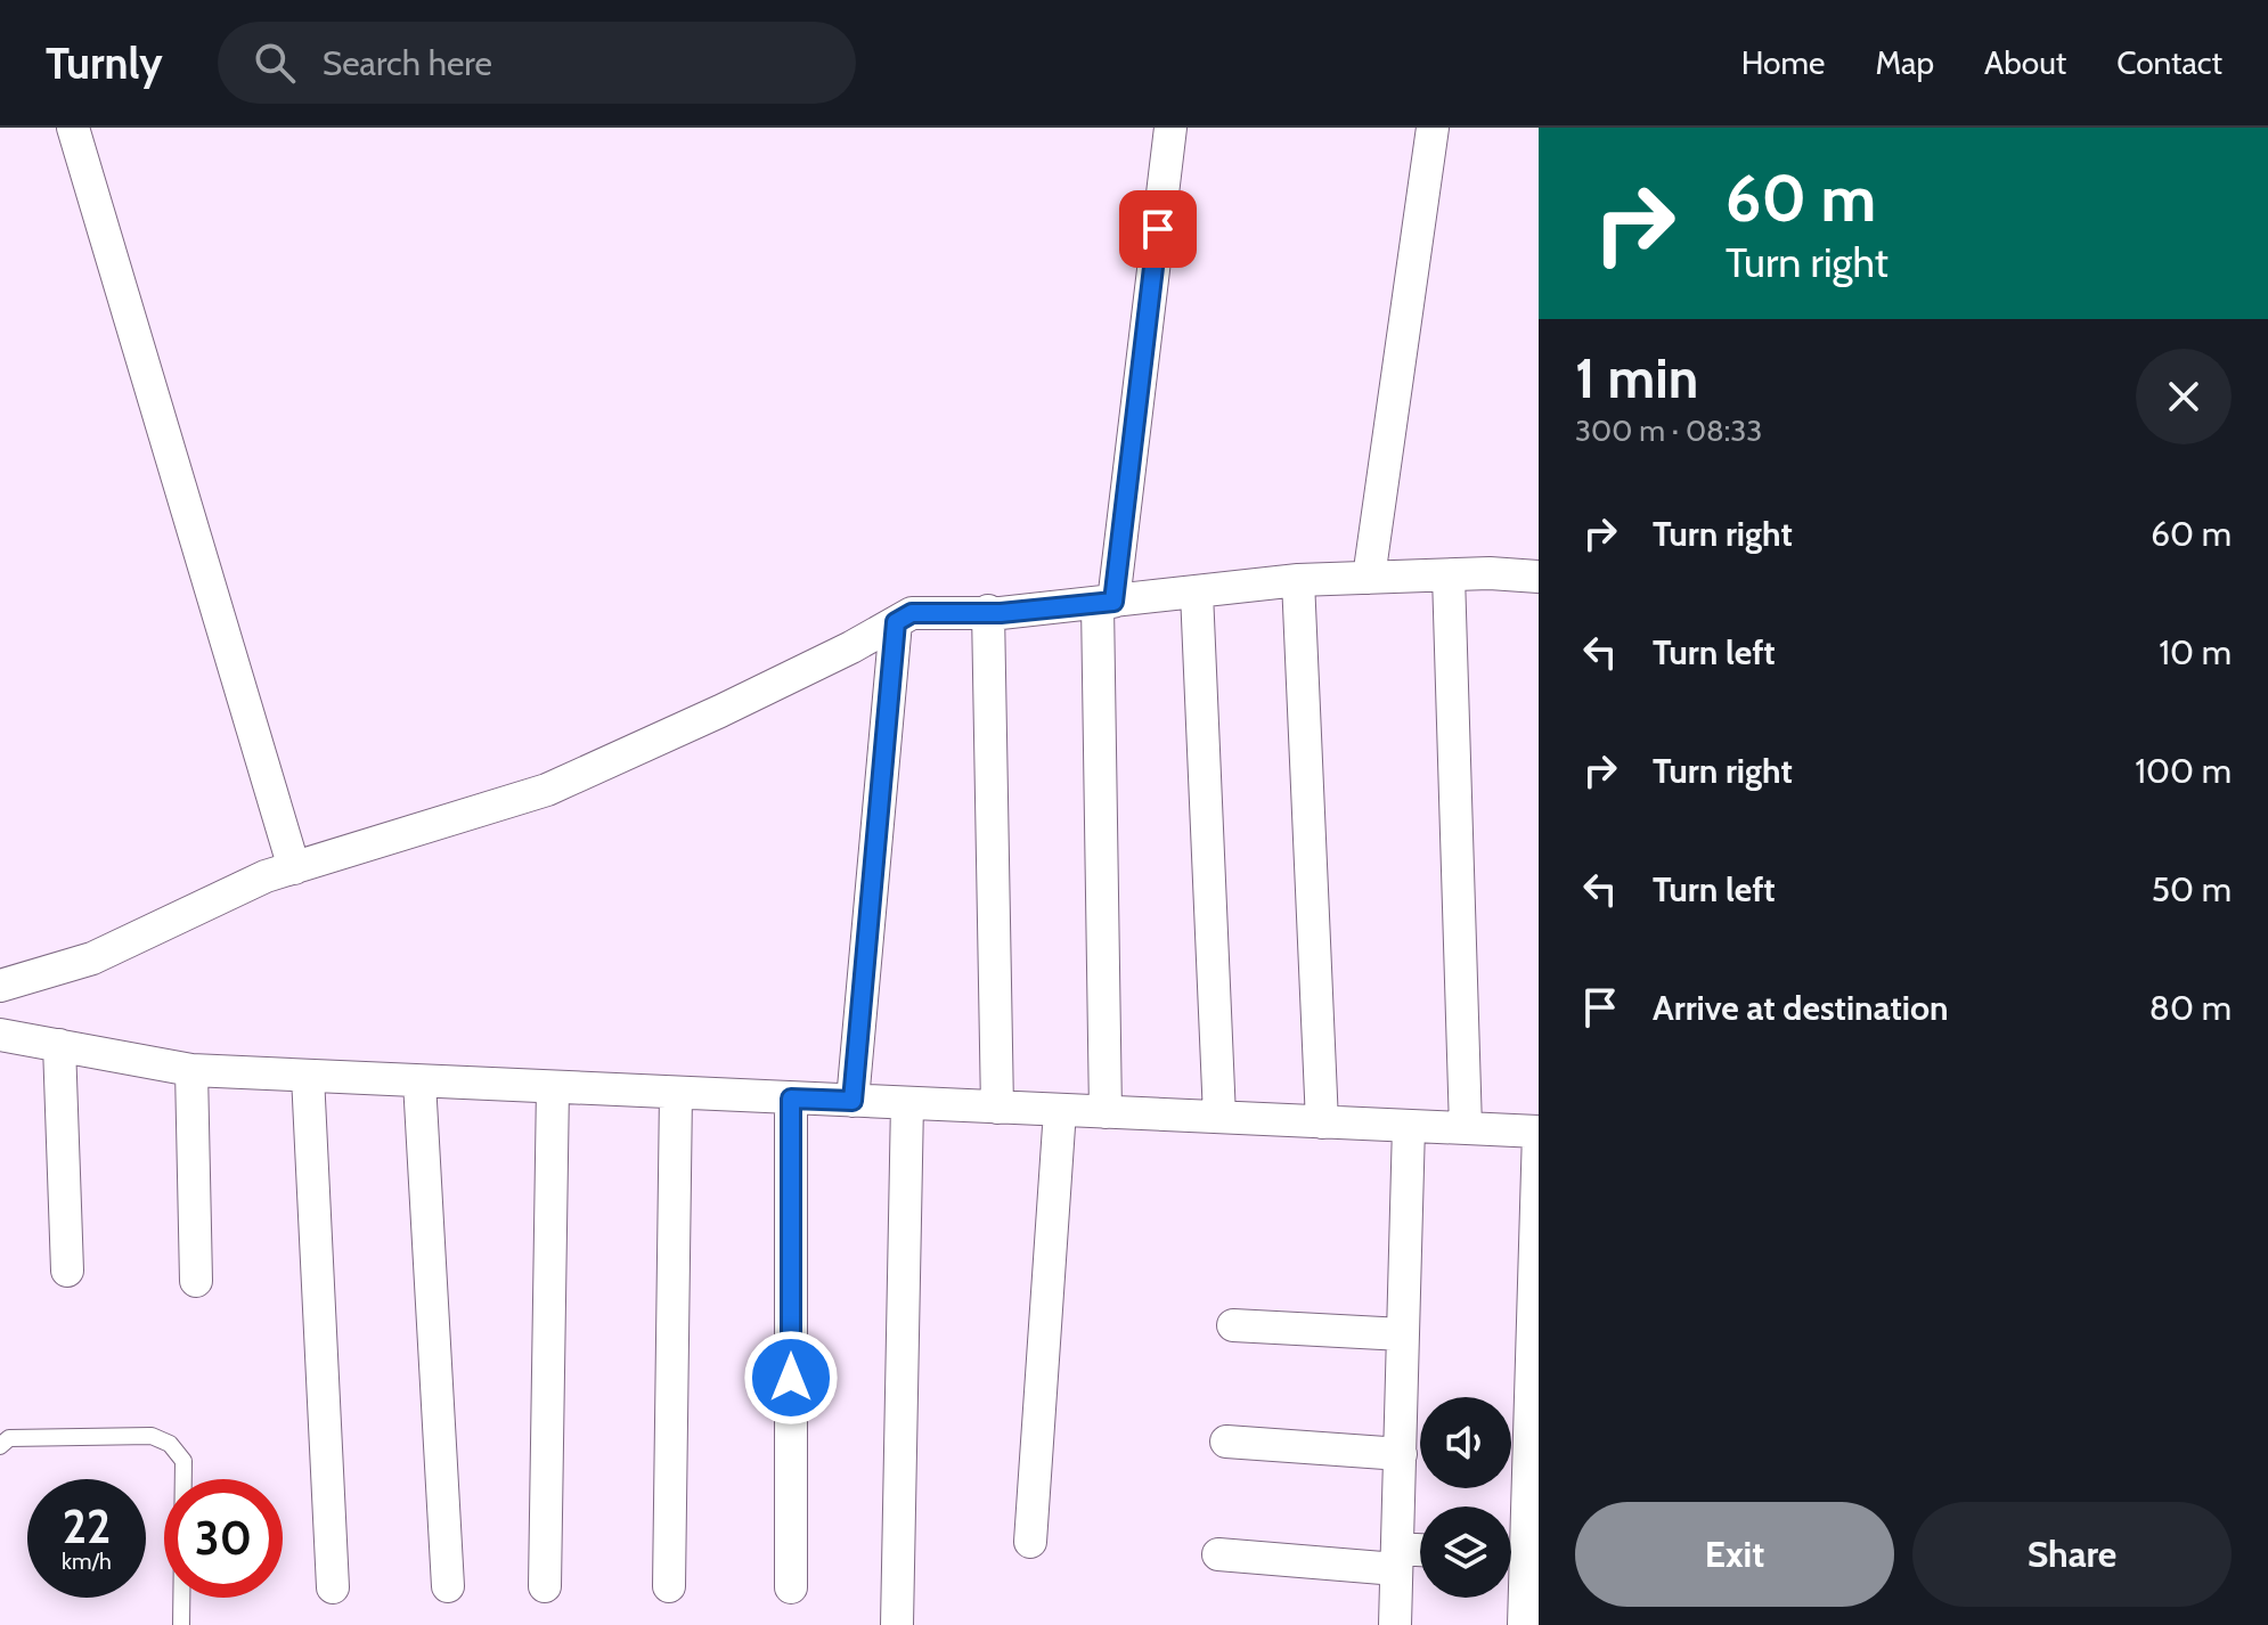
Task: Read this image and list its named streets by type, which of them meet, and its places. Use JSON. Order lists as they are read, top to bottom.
{
  "page": {
    "header": "Turnly",
    "search": "Search here",
    "nav": [
      "Home",
      "Map",
      "About",
      "Contact"
    ],
    "turn": ["60 m", "Turn right"],
    "heading": ["1 min", "300 m · 08:33"],
    "list": [
      {
        "name": "Turn right",
        "value": "60 m"
      },
      {
        "name": "Turn left",
        "value": "10 m"
      },
      {
        "name": "Turn right",
        "value": "100 m"
      },
      {
        "name": "Turn left",
        "value": "50 m"
      },
      {
        "name": "Arrive at destination",
        "value": "80 m"
      }
    ],
    "speed": "22 km/h",
    "limit": "30",
    "buttons": ["Exit", "Share"]
  }
}
